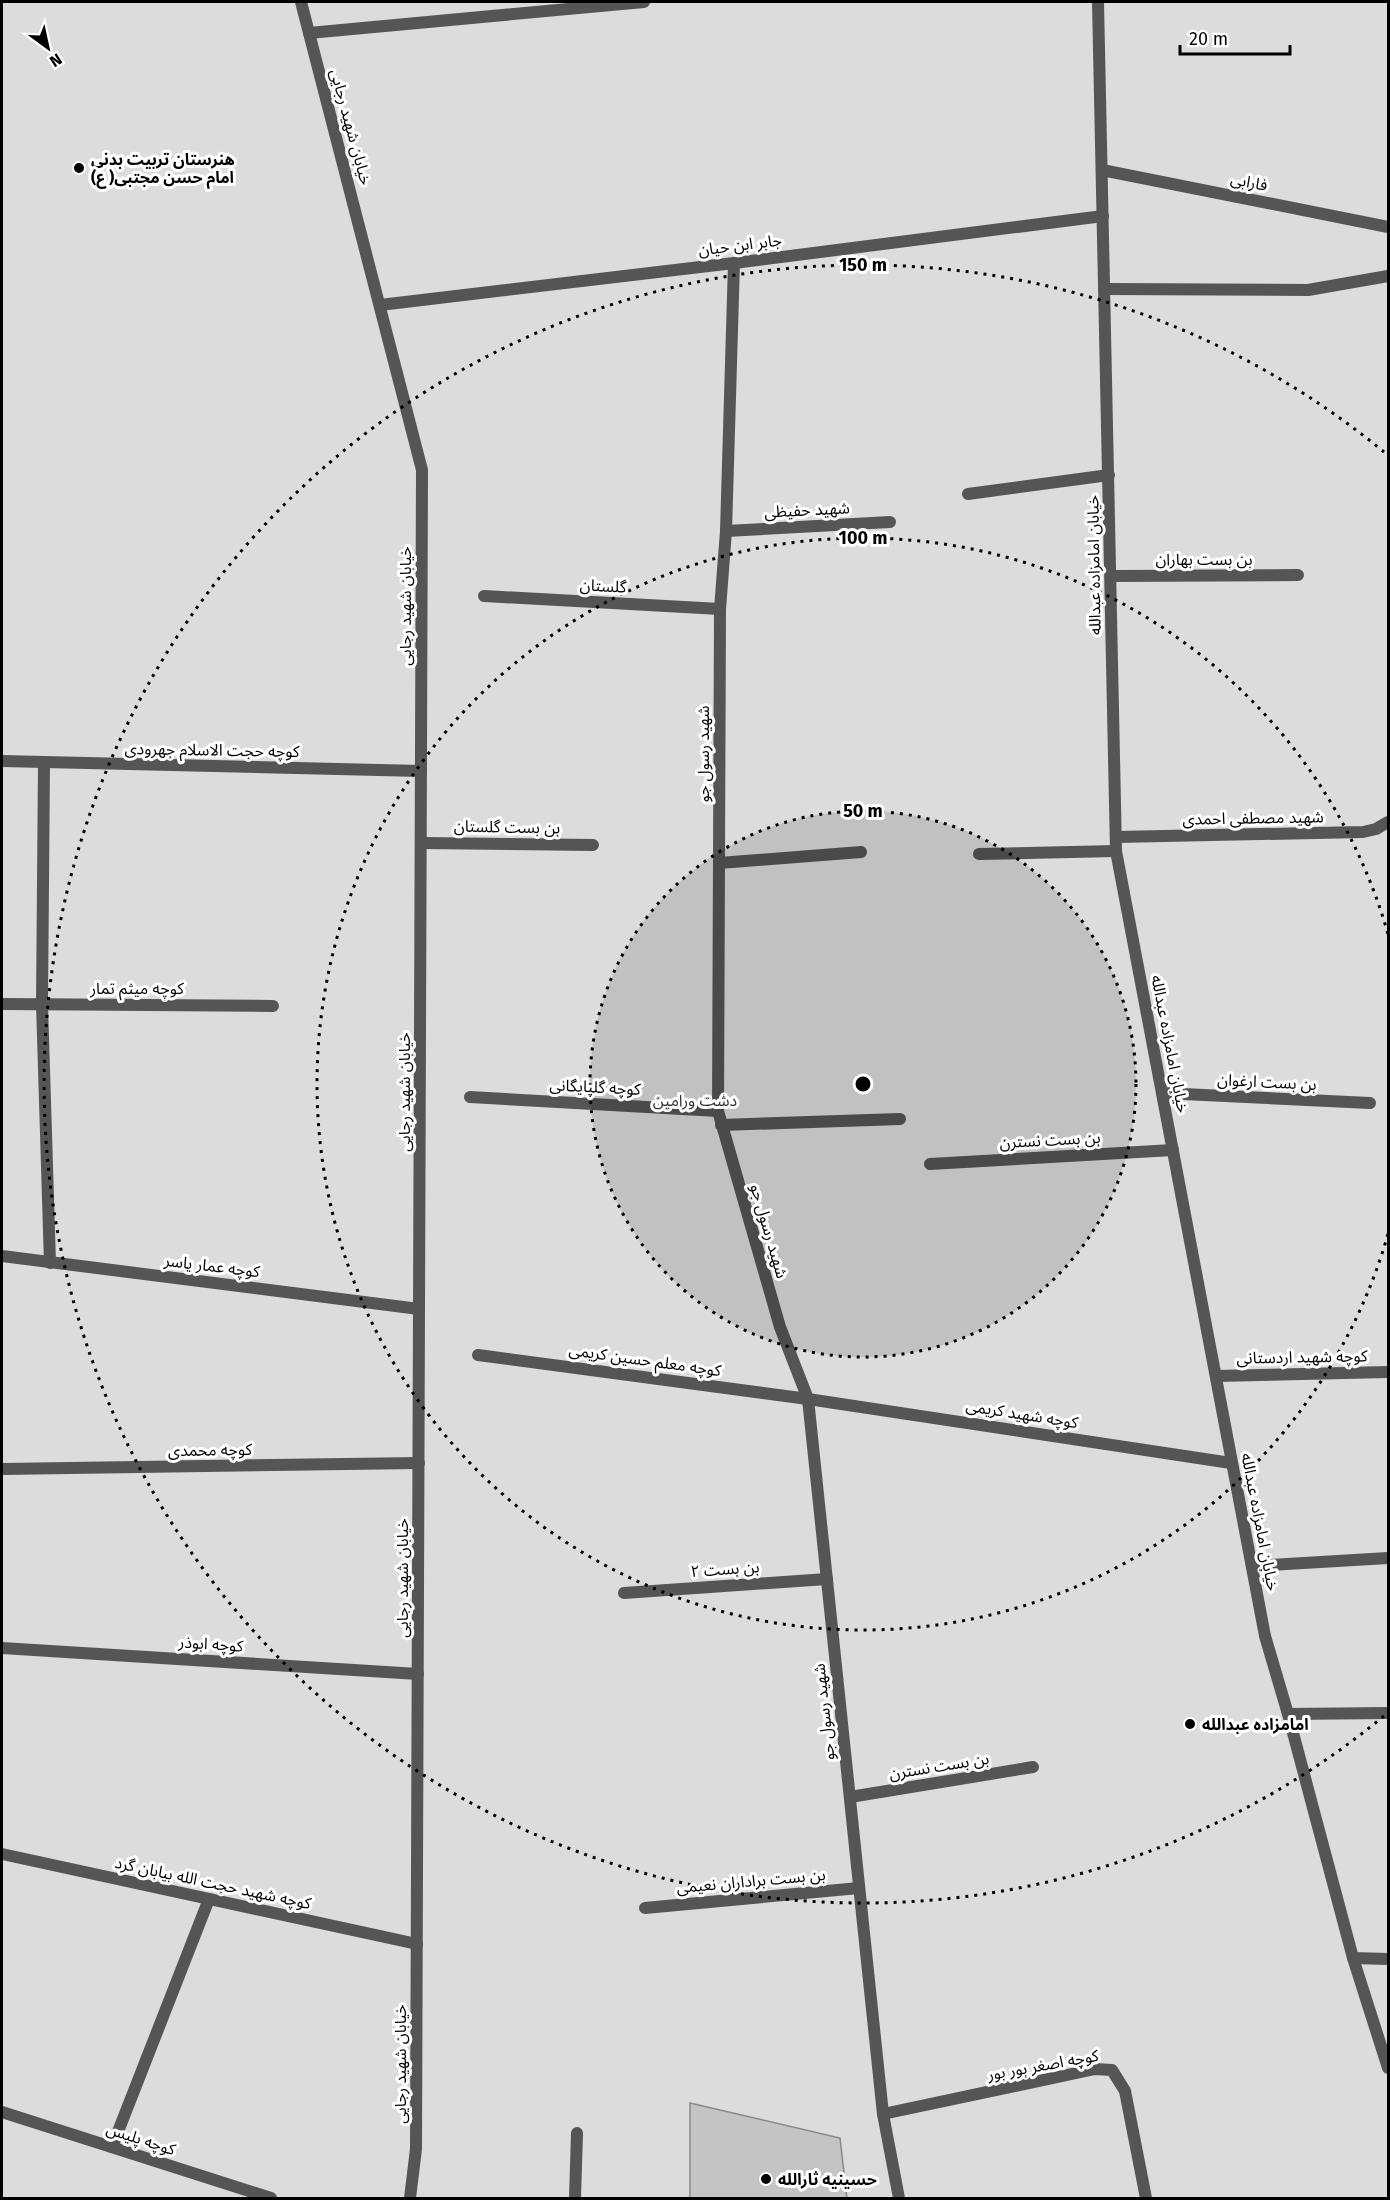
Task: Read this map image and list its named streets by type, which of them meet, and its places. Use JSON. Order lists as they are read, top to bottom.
{
  "streets": {
    "street": [
      "خیابان شهید رجایی",
      "فارابی",
      "جابر ابن حیان",
      "شهید حفیظی",
      "بن بست بهاران",
      "خیابان امامزاده عبدالله",
      "گلستان",
      "کوچه حجت الاسلام جهرودی",
      "شهید رسول جو",
      "شهید مصطفی احمدی",
      "بن بست گلستان",
      "کوچه میثم تمار",
      "بن بست ارغوان",
      "کوچه گلپایگانی",
      "بن بست نسترن",
      "کوچه عمار یاسر",
      "کوچه شهید اردستانی",
      "کوچه معلم حسین کریمی",
      "کوچه شهید کریمی",
      "کوچه محمدی",
      "بن بست ۲",
      "کوچه ابوذر",
      "بن بست براداران نعیمی",
      "کوچه شهید حجت الله بیابان گرد",
      "کوچه اصغر بور بور",
      "کوچه پلیس"
    ]
  },
  "crossings": [
    ["خیابان شهید رجایی", "جابر ابن حیان"],
    ["خیابان شهید رجایی", "کوچه حجت الاسلام جهرودی"],
    ["خیابان شهید رجایی", "بن بست گلستان"],
    ["خیابان شهید رجایی", "کوچه عمار یاسر"],
    ["خیابان شهید رجایی", "کوچه محمدی"],
    ["خیابان شهید رجایی", "کوچه ابوذر"],
    ["خیابان شهید رجایی", "کوچه شهید حجت الله بیابان گرد"],
    ["فارابی", "خیابان امامزاده عبدالله"],
    ["جابر ابن حیان", "خیابان امامزاده عبدالله"],
    ["جابر ابن حیان", "شهید رسول جو"],
    ["شهید حفیظی", "شهید رسول جو"],
    ["بن بست بهاران", "خیابان امامزاده عبدالله"],
    ["خیابان امامزاده عبدالله", "شهید مصطفی احمدی"],
    ["خیابان امامزاده عبدالله", "بن بست ارغوان"],
    ["خیابان امامزاده عبدالله", "بن بست نسترن"],
    ["خیابان امامزاده عبدالله", "کوچه شهید اردستانی"],
    ["خیابان امامزاده عبدالله", "کوچه شهید کریمی"],
    ["گلستان", "شهید رسول جو"],
    ["شهید رسول جو", "کوچه گلپایگانی"],
    ["شهید رسول جو", "بن بست نسترن"],
    ["شهید رسول جو", "کوچه معلم حسین کریمی"],
    ["شهید رسول جو", "کوچه شهید کریمی"],
    ["شهید رسول جو", "بن بست ۲"],
    ["شهید رسول جو", "بن بست براداران نعیمی"],
    ["شهید رسول جو", "کوچه اصغر بور بور"],
    ["کوچه معلم حسین کریمی", "کوچه شهید کریمی"]
  ],
  "parks": ["دشت ورامین"],
  "places": ["هنرستان تربیت بدنی امام حسن مجتبی( ع)", "امامزاده عبدالله", "حسینیه ثارالله"],
  "scale_bar": "20 m",
  "north": "bottom right",
  "rings": ["150 m", "100 m", "50 m"]
}
